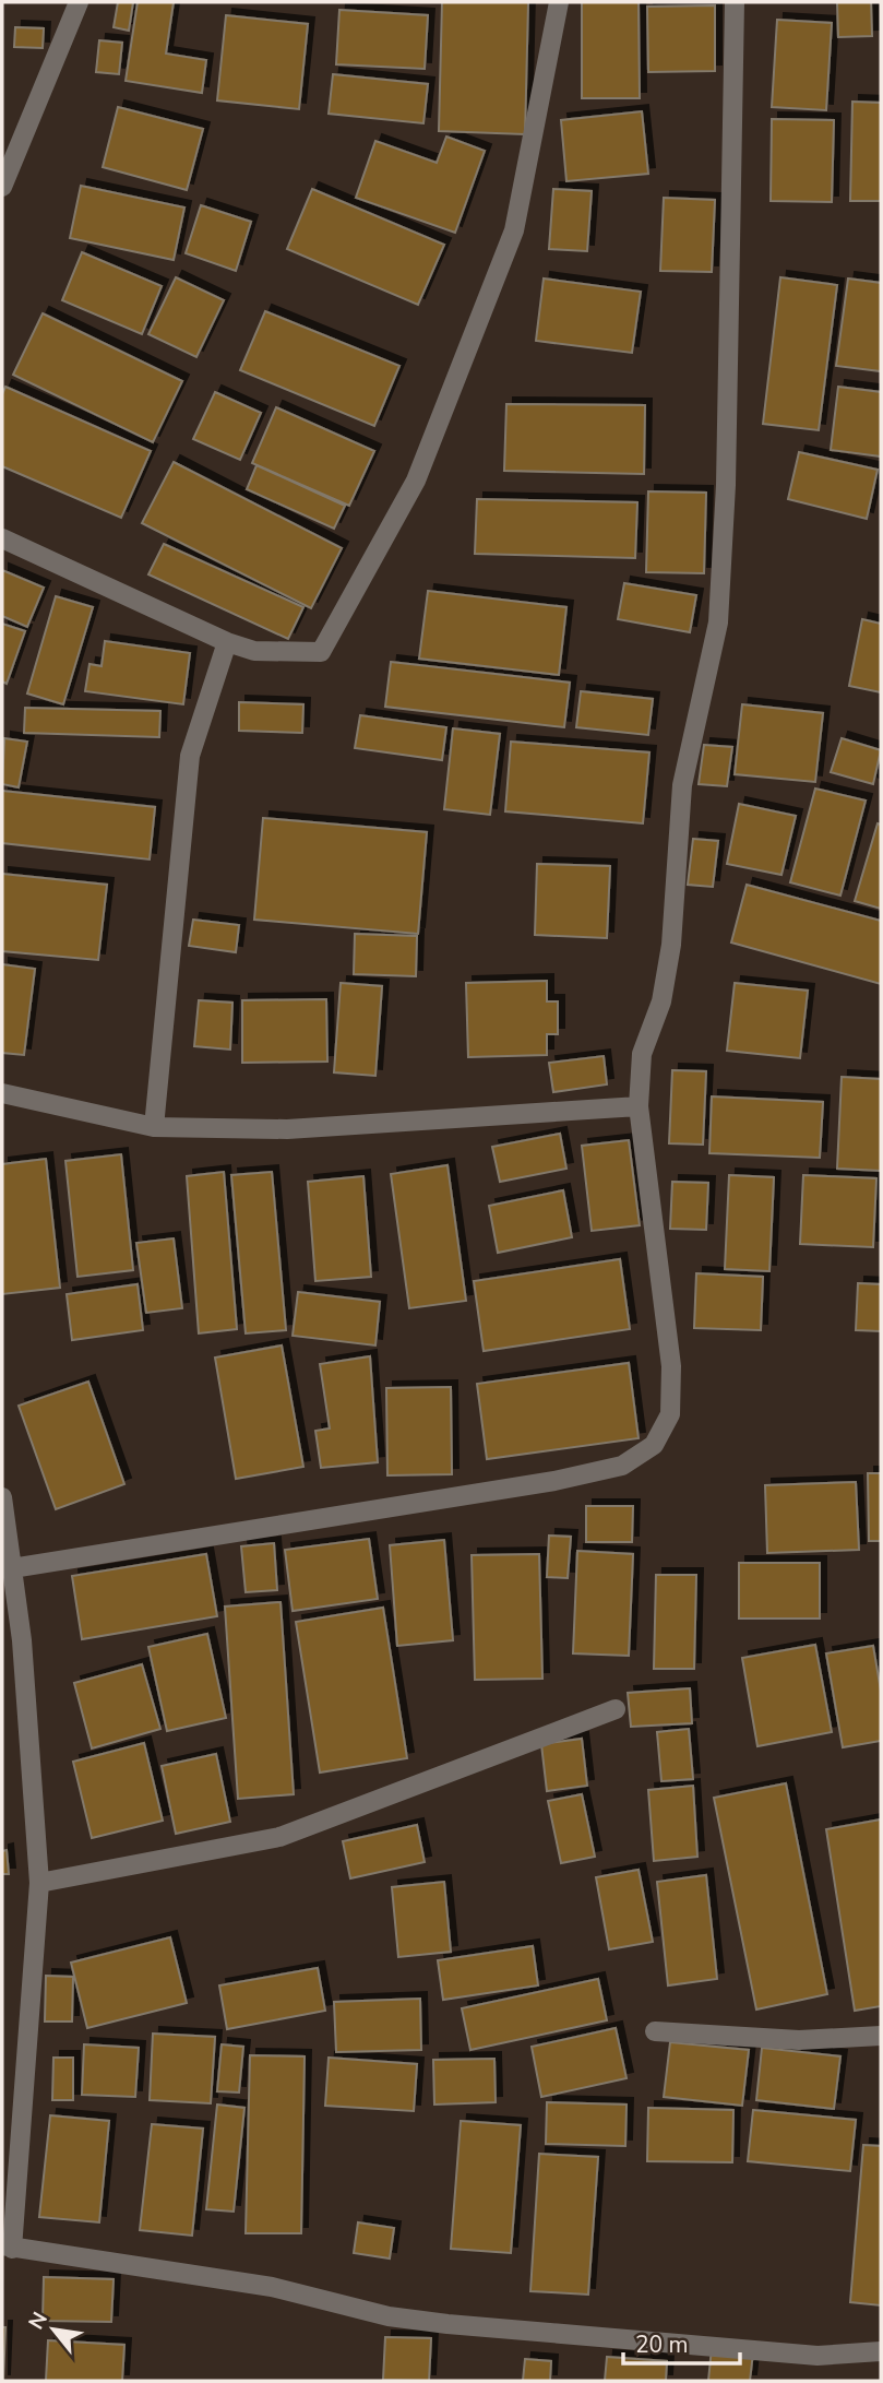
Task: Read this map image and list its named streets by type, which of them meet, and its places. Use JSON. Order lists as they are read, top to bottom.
{
  "scale_bar": "20 m",
  "north": "top left"
}
